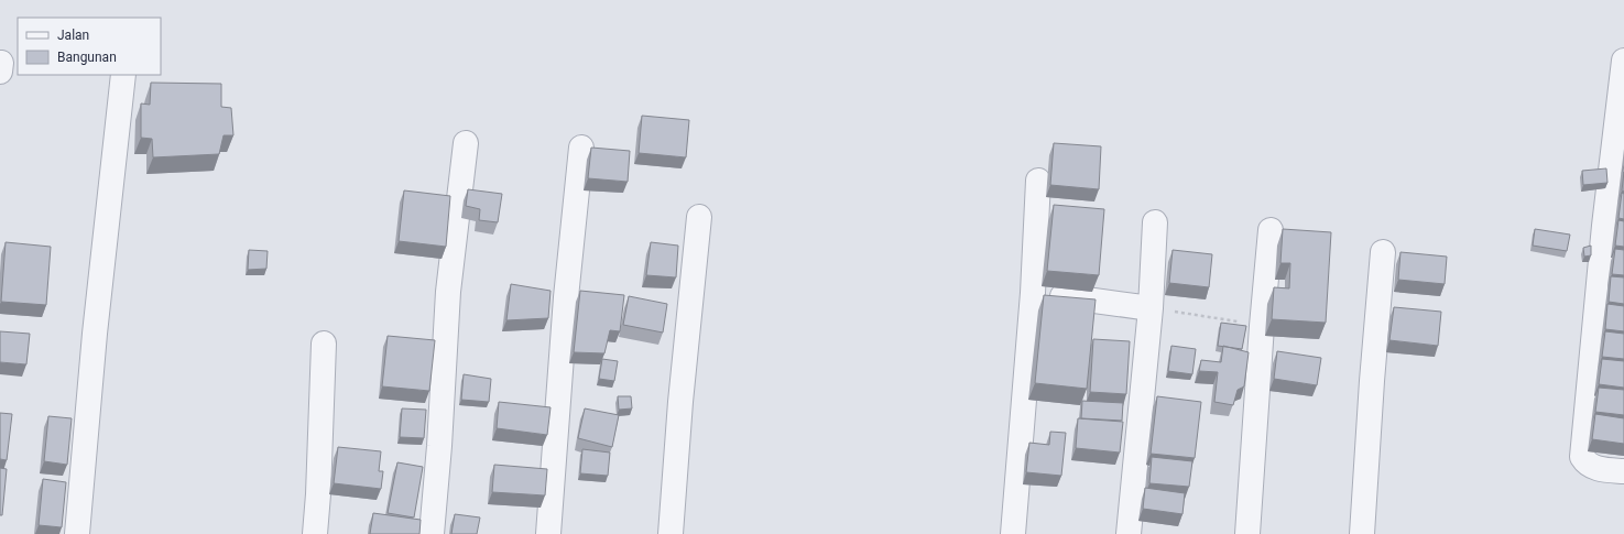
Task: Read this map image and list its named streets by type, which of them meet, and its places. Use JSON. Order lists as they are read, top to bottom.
{
  "legend": ["Jalan", "Bangunan"]
}
